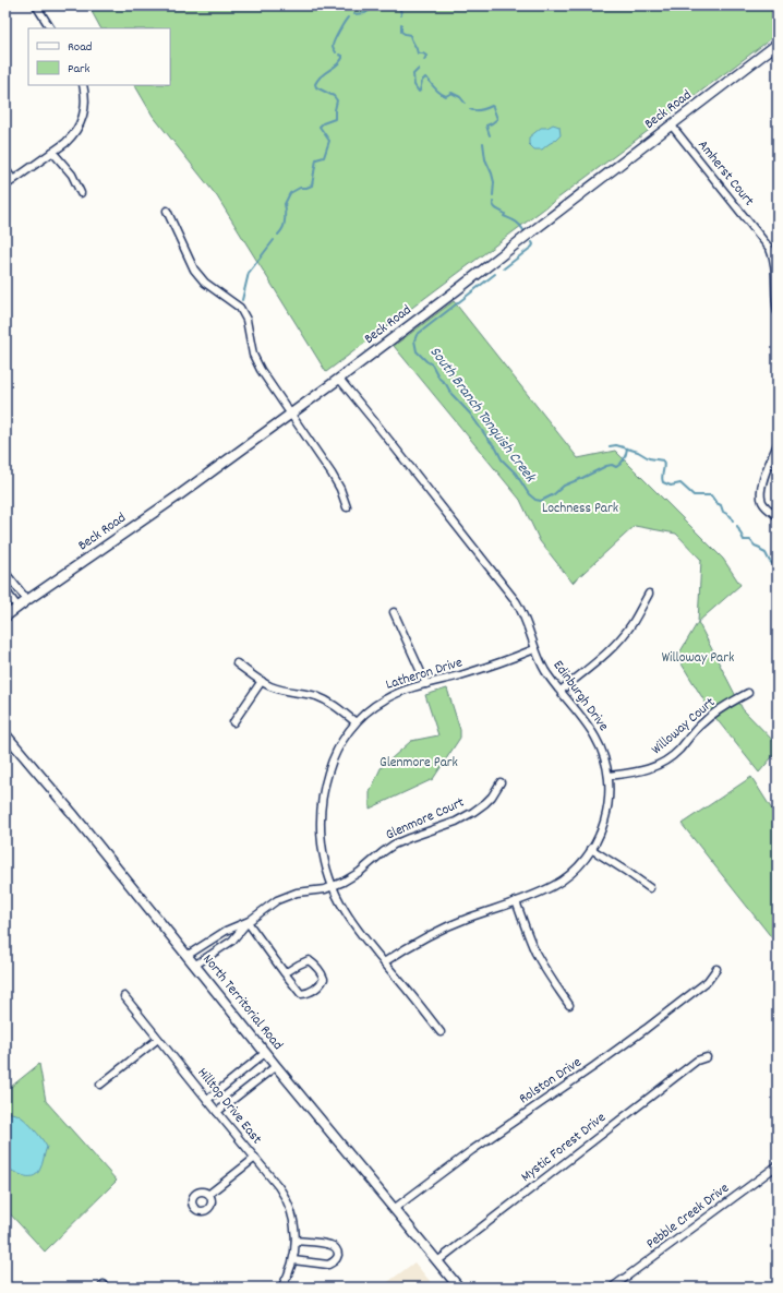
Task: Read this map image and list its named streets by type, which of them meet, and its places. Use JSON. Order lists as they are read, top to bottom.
{
  "streets": {
    "main road": ["Beck Road", "North Territorial Road"],
    "street": [
      "Amherst Court",
      "Latheron Drive",
      "Edinburgh Drive",
      "Willoway Court",
      "Glenmore Court",
      "Rolston Drive",
      "Hilltop Drive East",
      "Mystic Forest Drive",
      "Pebble Creek Drive"
    ]
  },
  "crossings": [
    ["Beck Road", "Amherst Court"],
    ["Beck Road", "Edinburgh Drive"],
    ["Latheron Drive", "Edinburgh Drive"],
    ["Latheron Drive", "Glenmore Court"],
    ["Edinburgh Drive", "Willoway Court"],
    ["North Territorial Road", "Rolston Drive"],
    ["North Territorial Road", "Mystic Forest Drive"]
  ],
  "water": ["South Branch Tonquish Creek"],
  "parks": ["Lochness Park", "Willoway Park", "Glenmore Park"],
  "legend": ["Road", "Park"]
}
